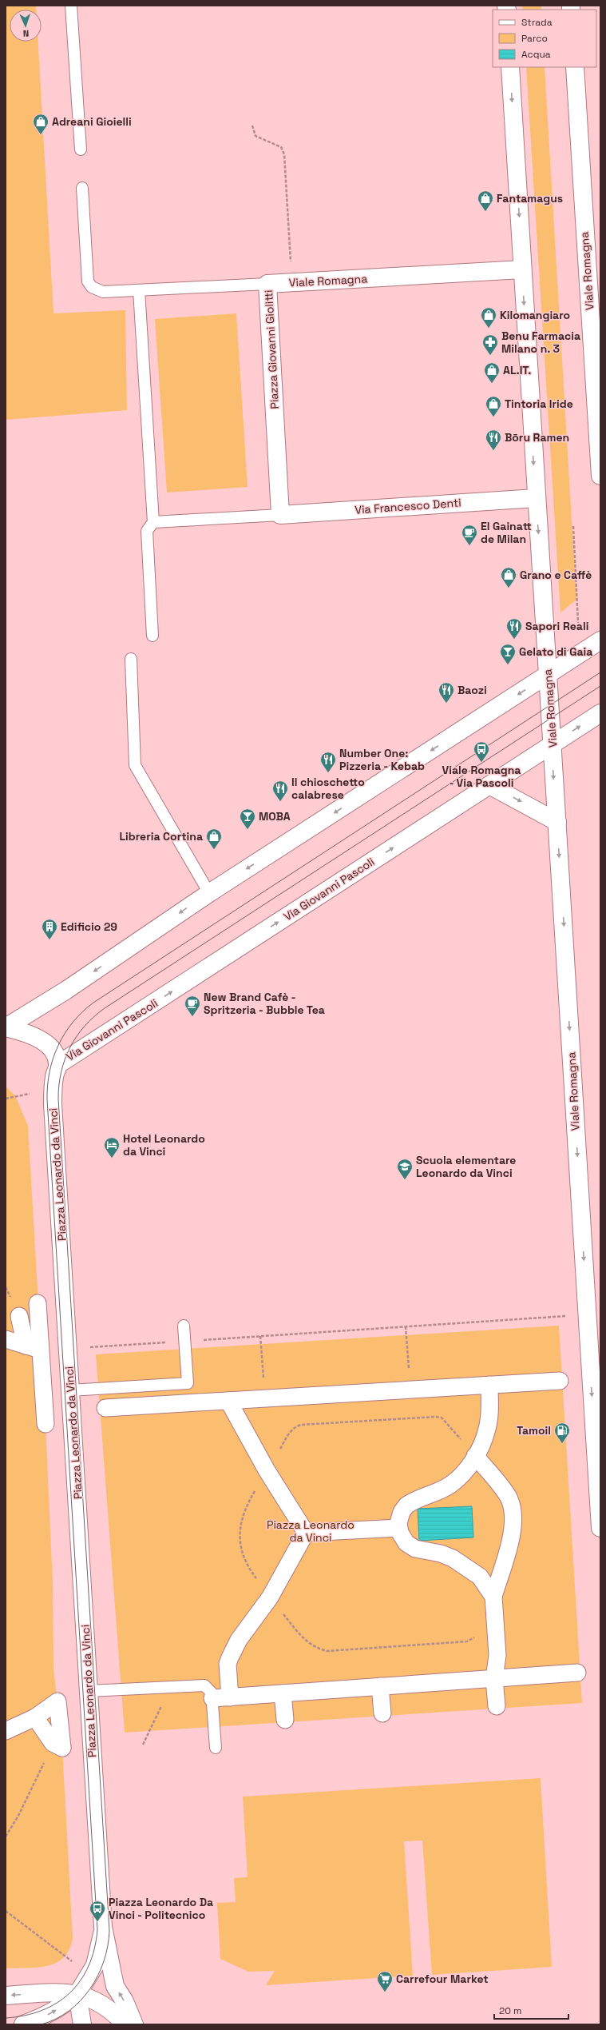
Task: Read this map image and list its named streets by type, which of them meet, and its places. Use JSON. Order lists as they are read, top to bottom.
{
  "streets": {
    "street": [
      "Viale Romagna",
      "Piazza Giovanni Giolitti",
      "Via Francesco Denti",
      "Via Giovanni Pascoli",
      "Piazza Leonardo da Vinci"
    ]
  },
  "crossings": [
    ["Viale Romagna", "Piazza Giovanni Giolitti"],
    ["Viale Romagna", "Via Francesco Denti"],
    ["Viale Romagna", "Via Giovanni Pascoli"],
    ["Piazza Giovanni Giolitti", "Via Francesco Denti"],
    ["Via Giovanni Pascoli", "Piazza Leonardo da Vinci"]
  ],
  "parks": ["Piazza Leonardo da Vinci"],
  "places": {
    "shop": [
      "Adreani Gioielli",
      "Fantamagus",
      "Kilomangiaro",
      "AL.IT.",
      "Tintoria Iride",
      "Grano e Caffè",
      "Libreria Cortina"
    ],
    "pharmacy": ["Benu Farmacia Milano n. 3"],
    "restaurant": [
      "Bōru Ramen",
      "Sapori Reali",
      "Baozi",
      "Number One: Pizzeria - Kebab",
      "Il chioschetto calabrese"
    ],
    "cafe": ["El Gainatt de Milan", "New Brand Cafè - Spritzeria - Bubble Tea"],
    "bar": ["Gelato di Gaia", "MOBA"],
    "bus stop": ["Viale Romagna - Via Pascoli", "Piazza Leonardo Da Vinci - Politecnico"],
    "building": ["Edificio 29"],
    "hotel": ["Hotel Leonardo da Vinci"],
    "school or university": ["Scuola elementare Leonardo da Vinci"],
    "fuel station": ["Tamoil"],
    "supermarket": ["Carrefour Market"]
  },
  "legend": ["Strada", "Parco", "Acqua"],
  "scale_bar": "20 m",
  "north": "bottom"
}
